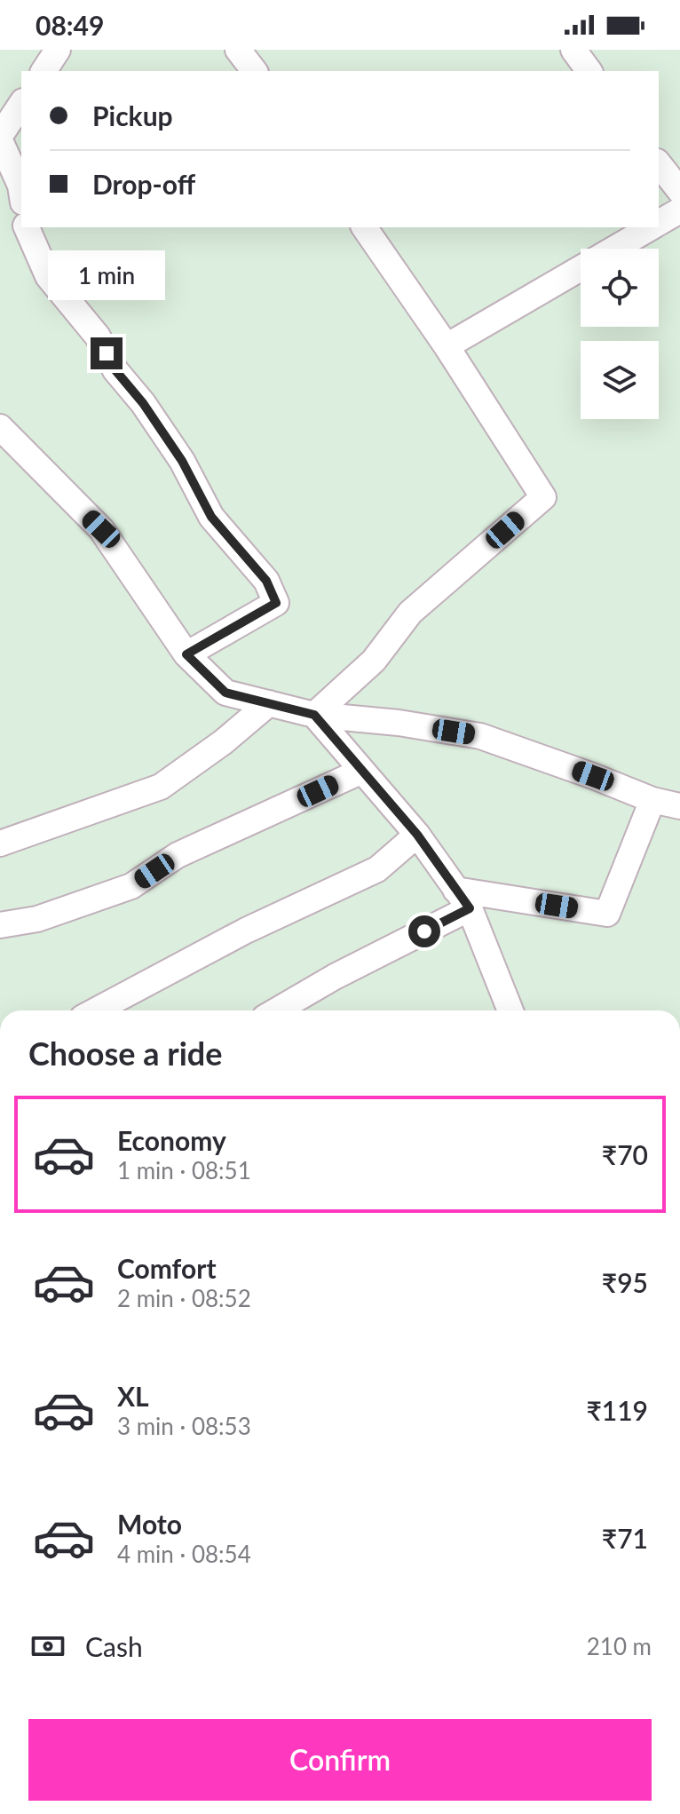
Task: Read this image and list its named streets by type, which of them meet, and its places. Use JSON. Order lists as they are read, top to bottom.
{
  "page": {
    "status": "08:49",
    "banner": ["Pickup", "Drop-off"],
    "bubble": "1 min",
    "heading": "Choose a ride",
    "list": [
      {
        "name": "Economy",
        "note": "1 min · 08:51",
        "value": "₹70"
      },
      {
        "name": "Comfort",
        "note": "2 min · 08:52",
        "value": "₹95"
      },
      {
        "name": "XL",
        "note": "3 min · 08:53",
        "value": "₹119"
      },
      {
        "name": "Moto",
        "note": "4 min · 08:54",
        "value": "₹71"
      }
    ],
    "pay": ["Cash", "210 m"],
    "buttons": "Confirm"
  }
}
